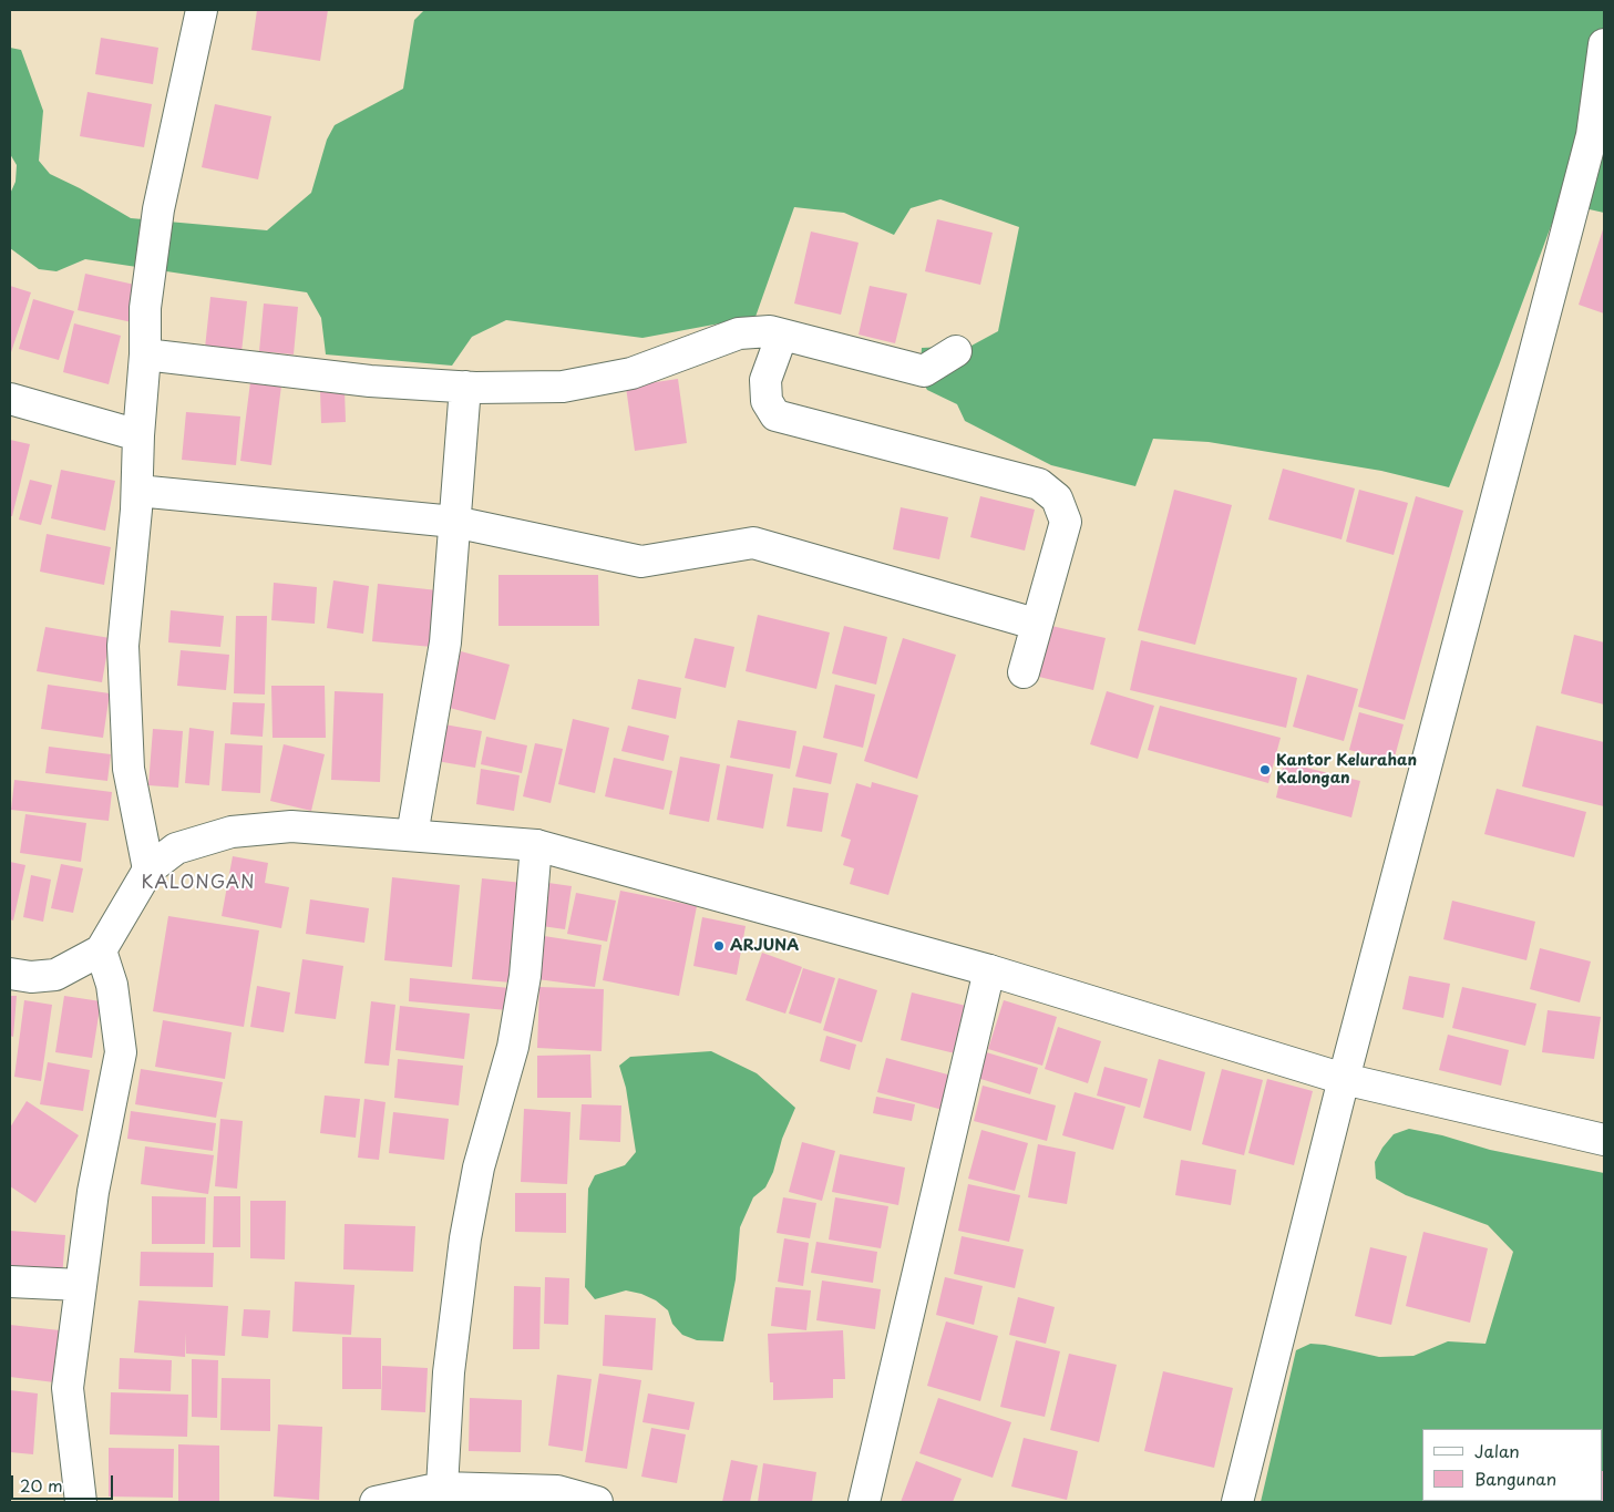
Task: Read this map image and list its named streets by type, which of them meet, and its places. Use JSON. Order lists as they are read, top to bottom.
{
  "districts": ["KALONGAN"],
  "places": ["Kantor Kelurahan Kalongan", "ARJUNA"],
  "legend": ["Jalan", "Bangunan"],
  "scale_bar": "20 m"
}
